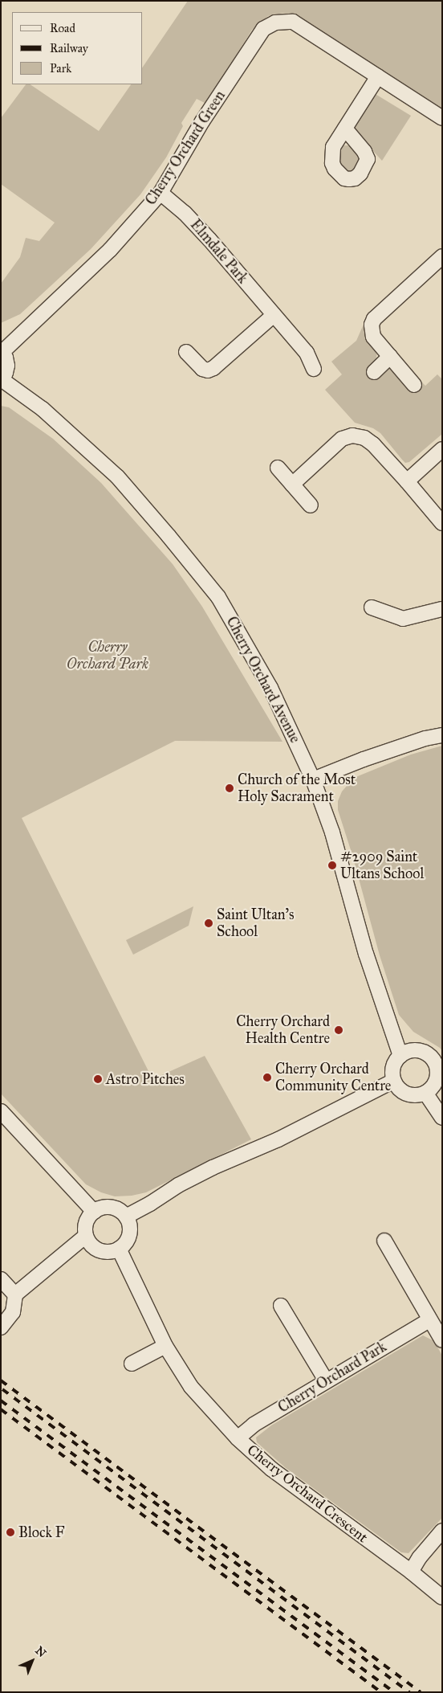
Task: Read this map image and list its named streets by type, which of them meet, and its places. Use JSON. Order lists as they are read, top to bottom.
{
  "streets": {
    "street": [
      "Cherry Orchard Green",
      "Elmdale Park",
      "Cherry Orchard Avenue",
      "Cherry Orchard Park",
      "Cherry Orchard Crescent"
    ]
  },
  "crossings": [
    ["Cherry Orchard Green", "Elmdale Park"],
    ["Cherry Orchard Park", "Cherry Orchard Crescent"]
  ],
  "parks": ["Cherry Orchard Park"],
  "places": [
    "Church of the Most Holy Sacrament",
    "#2909 Saint Ultans School",
    "Saint Ultan’s School",
    "Cherry Orchard Health Centre",
    "Cherry Orchard Community Centre",
    "Astro Pitches",
    "Block F"
  ],
  "legend": ["Road", "Railway", "Park"],
  "north": "top right"
}
